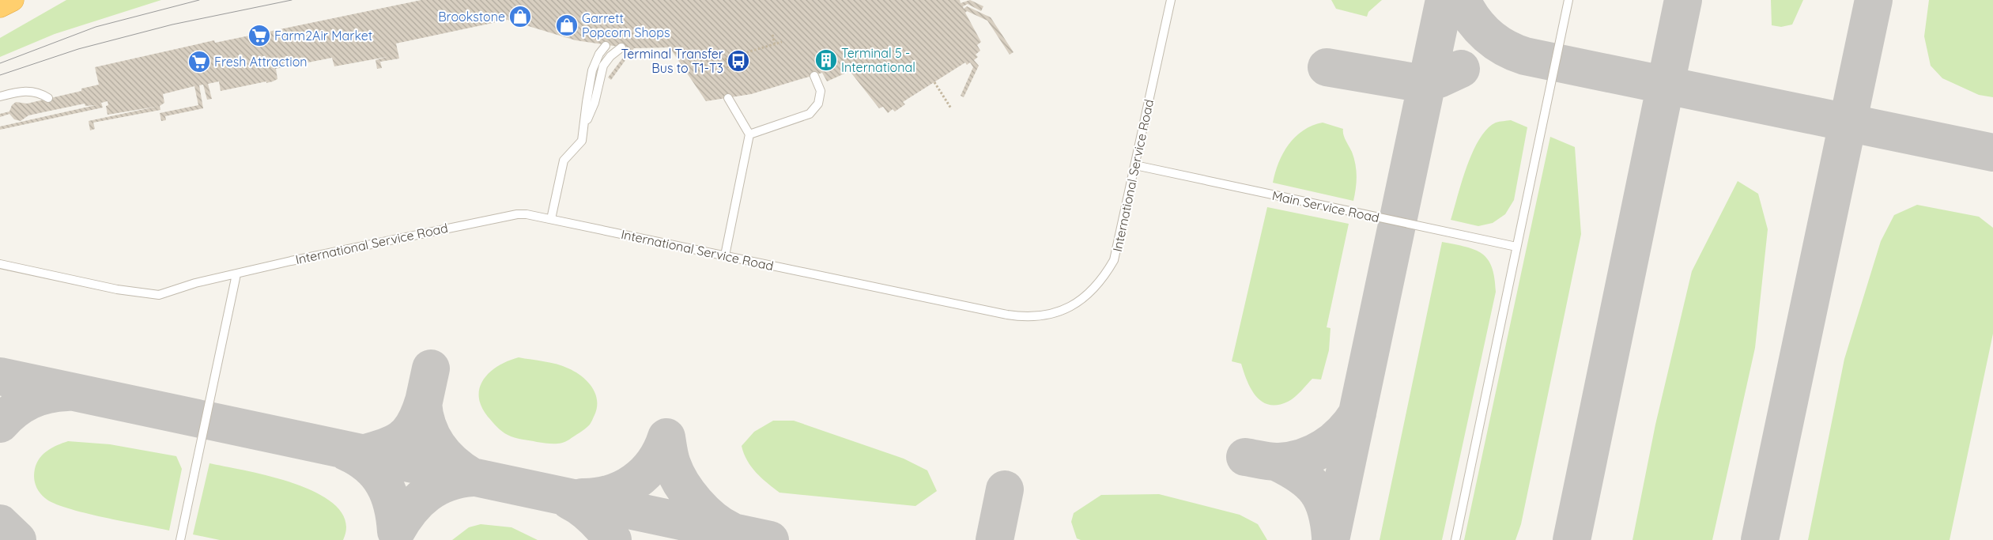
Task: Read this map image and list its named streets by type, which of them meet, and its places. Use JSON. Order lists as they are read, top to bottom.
{
  "streets": {
    "lane": ["International Service Road", "Main Service Road"]
  },
  "crossings": [
    ["International Service Road", "Main Service Road"]
  ],
  "places": {
    "shop": ["Brookstone", "Garrett Popcorn Shops"],
    "supermarket": ["Farm2Air Market", "Fresh Attraction"],
    "building": ["Terminal 5 - International"],
    "bus stop": ["Terminal Transfer Bus to T1-T3"]
  }
}
